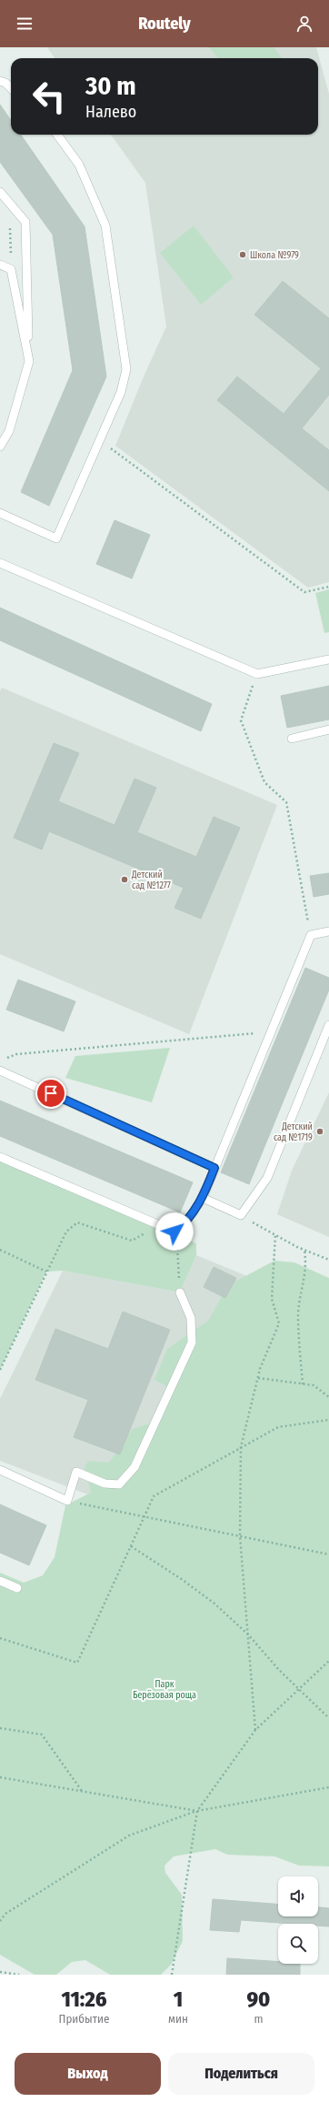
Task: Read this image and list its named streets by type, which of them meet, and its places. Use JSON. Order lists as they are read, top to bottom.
{
  "parks": ["Парк Берёзовая роща"],
  "places": ["Школа №979", "Детский сад №1277", "Детский сад №1719"],
  "page": {
    "header": "Routely",
    "turn": ["30 m", "Налево"],
    "eta": [
      "11:26",
      "Прибытие",
      "1",
      "мин",
      "90",
      "m"
    ],
    "buttons": ["Выход", "Поделиться"]
  }
}
